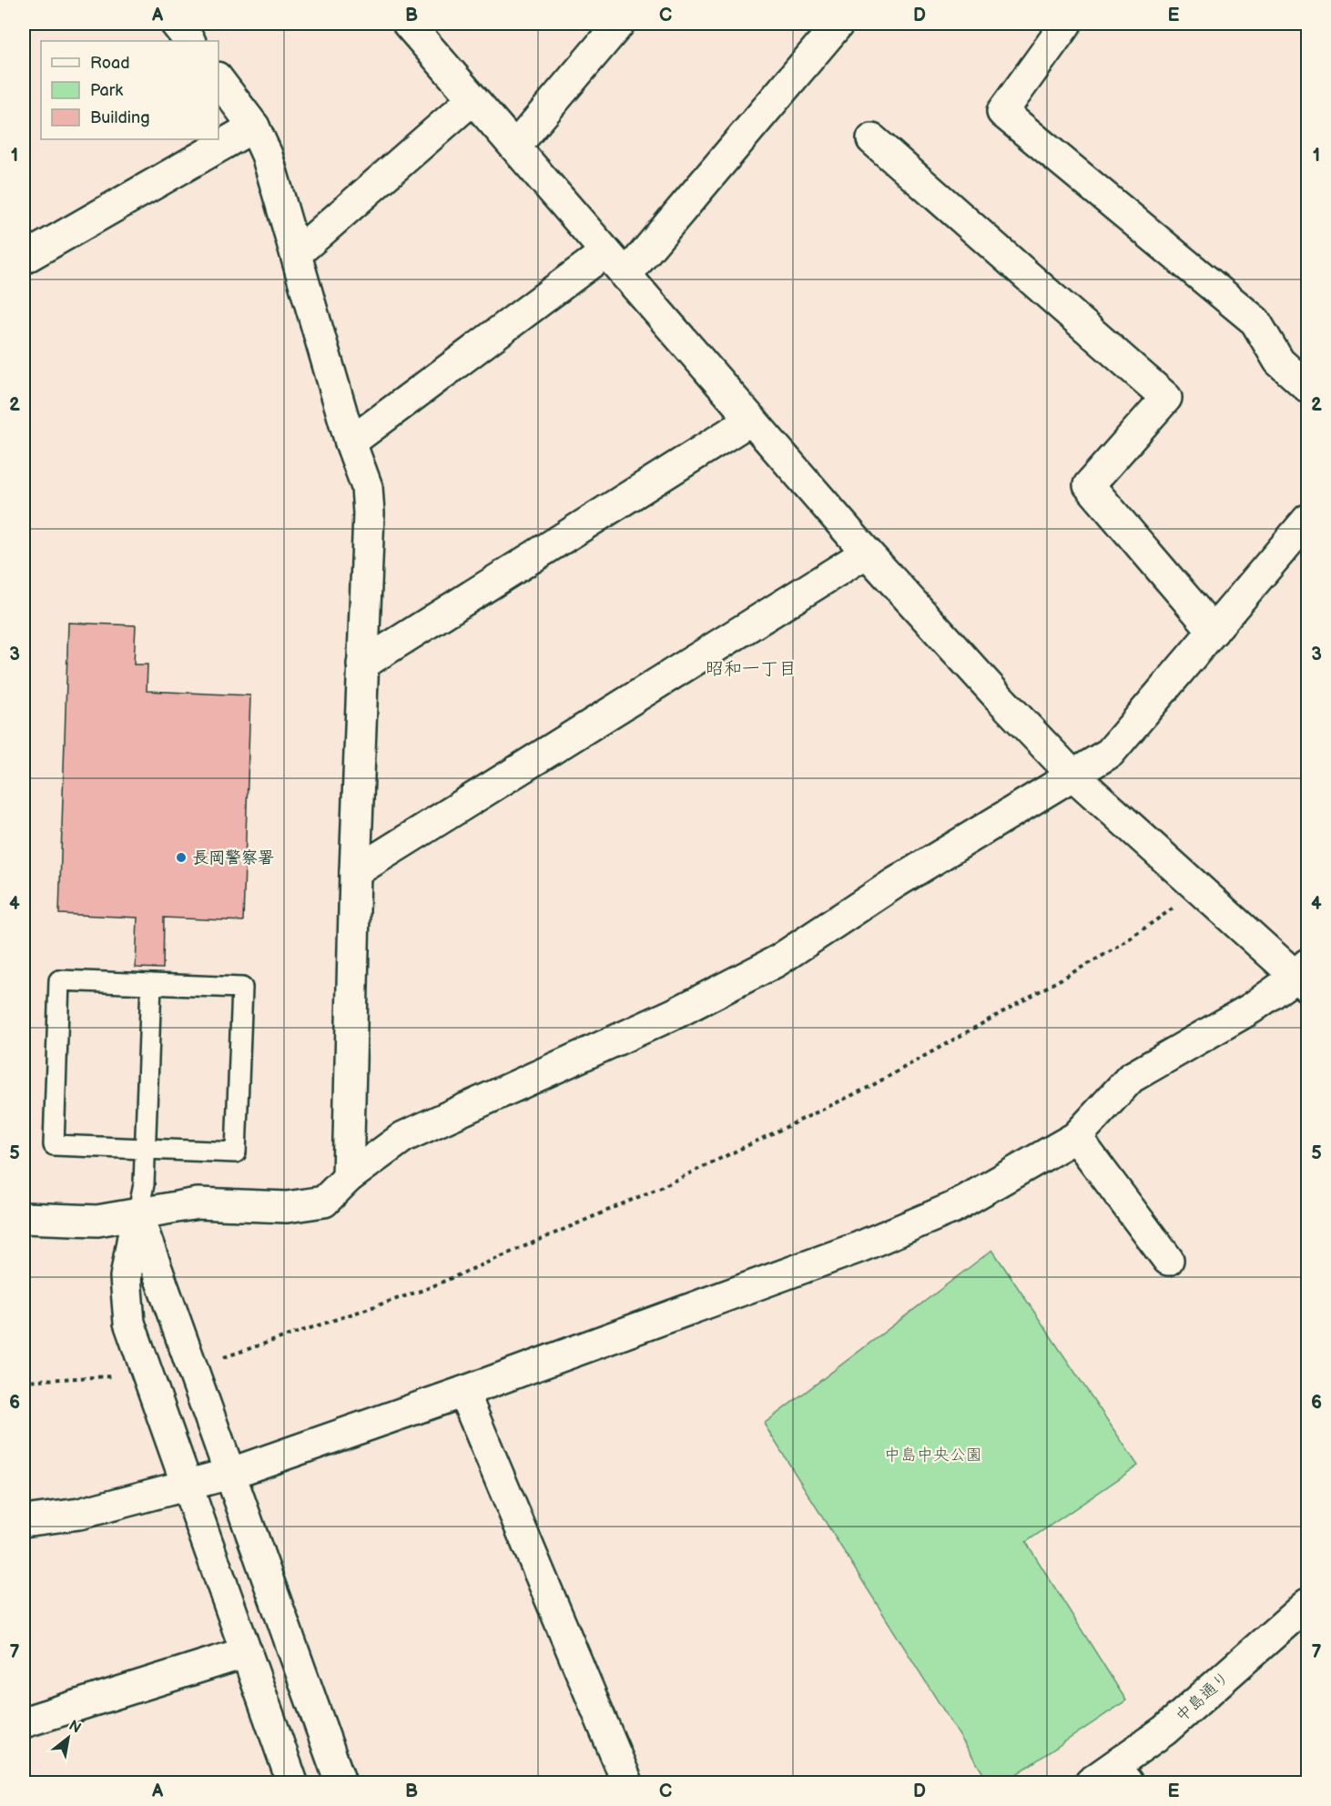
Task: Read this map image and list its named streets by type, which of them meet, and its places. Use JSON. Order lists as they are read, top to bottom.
{
  "streets": {
    "street": ["中島通り"]
  },
  "districts": ["昭和一丁目"],
  "parks": ["中島中央公園"],
  "places": ["長岡警察署"],
  "legend": ["Road", "Park", "Building"],
  "north": "top right",
  "grid": {
    "columns": [
      "A",
      "B",
      "C",
      "D",
      "E"
    ],
    "rows": [
      "1",
      "2",
      "3",
      "4",
      "5",
      "6",
      "7"
    ]
  }
}
